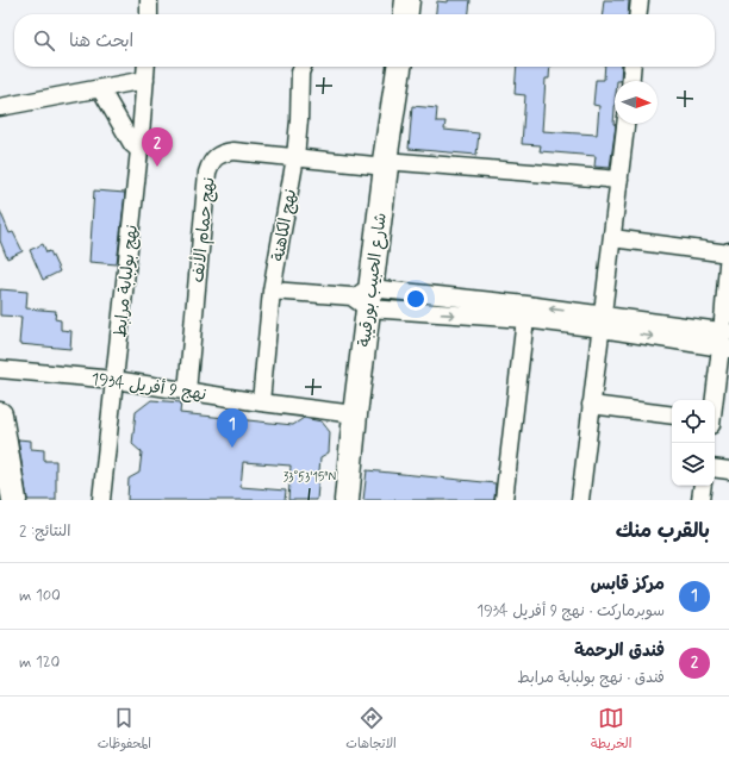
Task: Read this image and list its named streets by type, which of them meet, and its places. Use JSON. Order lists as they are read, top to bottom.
{
  "streets": {
    "street": [
      "نهج الكاهنة",
      "نهج حمام الأنف",
      "شارع الحبيب بورقيبة",
      "نهج بولبابة مرابط",
      "نهج 9 أفريل 1934"
    ]
  },
  "crossings": [
    ["نهج الكاهنة", "نهج حمام الأنف"],
    ["نهج الكاهنة", "نهج 9 أفريل 1934"],
    ["نهج حمام الأنف", "شارع الحبيب بورقيبة"],
    ["نهج حمام الأنف", "نهج 9 أفريل 1934"],
    ["شارع الحبيب بورقيبة", "نهج 9 أفريل 1934"],
    ["نهج بولبابة مرابط", "نهج 9 أفريل 1934"]
  ],
  "north": "right",
  "page": {
    "search": "ابحث هنا",
    "pins": ["2", "1"],
    "heading": ["بالقرب منك", "النتائج: 2"],
    "list": [
      {
        "mark": "1",
        "name": "مركز قابس",
        "note": "سوبرماركت · نهج 9 أفريل 1934",
        "value": "100 m"
      },
      {
        "mark": "2",
        "name": "فندق الرحمة",
        "note": "فندق · نهج بولبابة مرابط",
        "value": "120 m"
      }
    ],
    "nav": ["الخريطة", "الاتجاهات", "المحفوظات"]
  },
  "coordinates": ["33°53'15\"N"]
}
